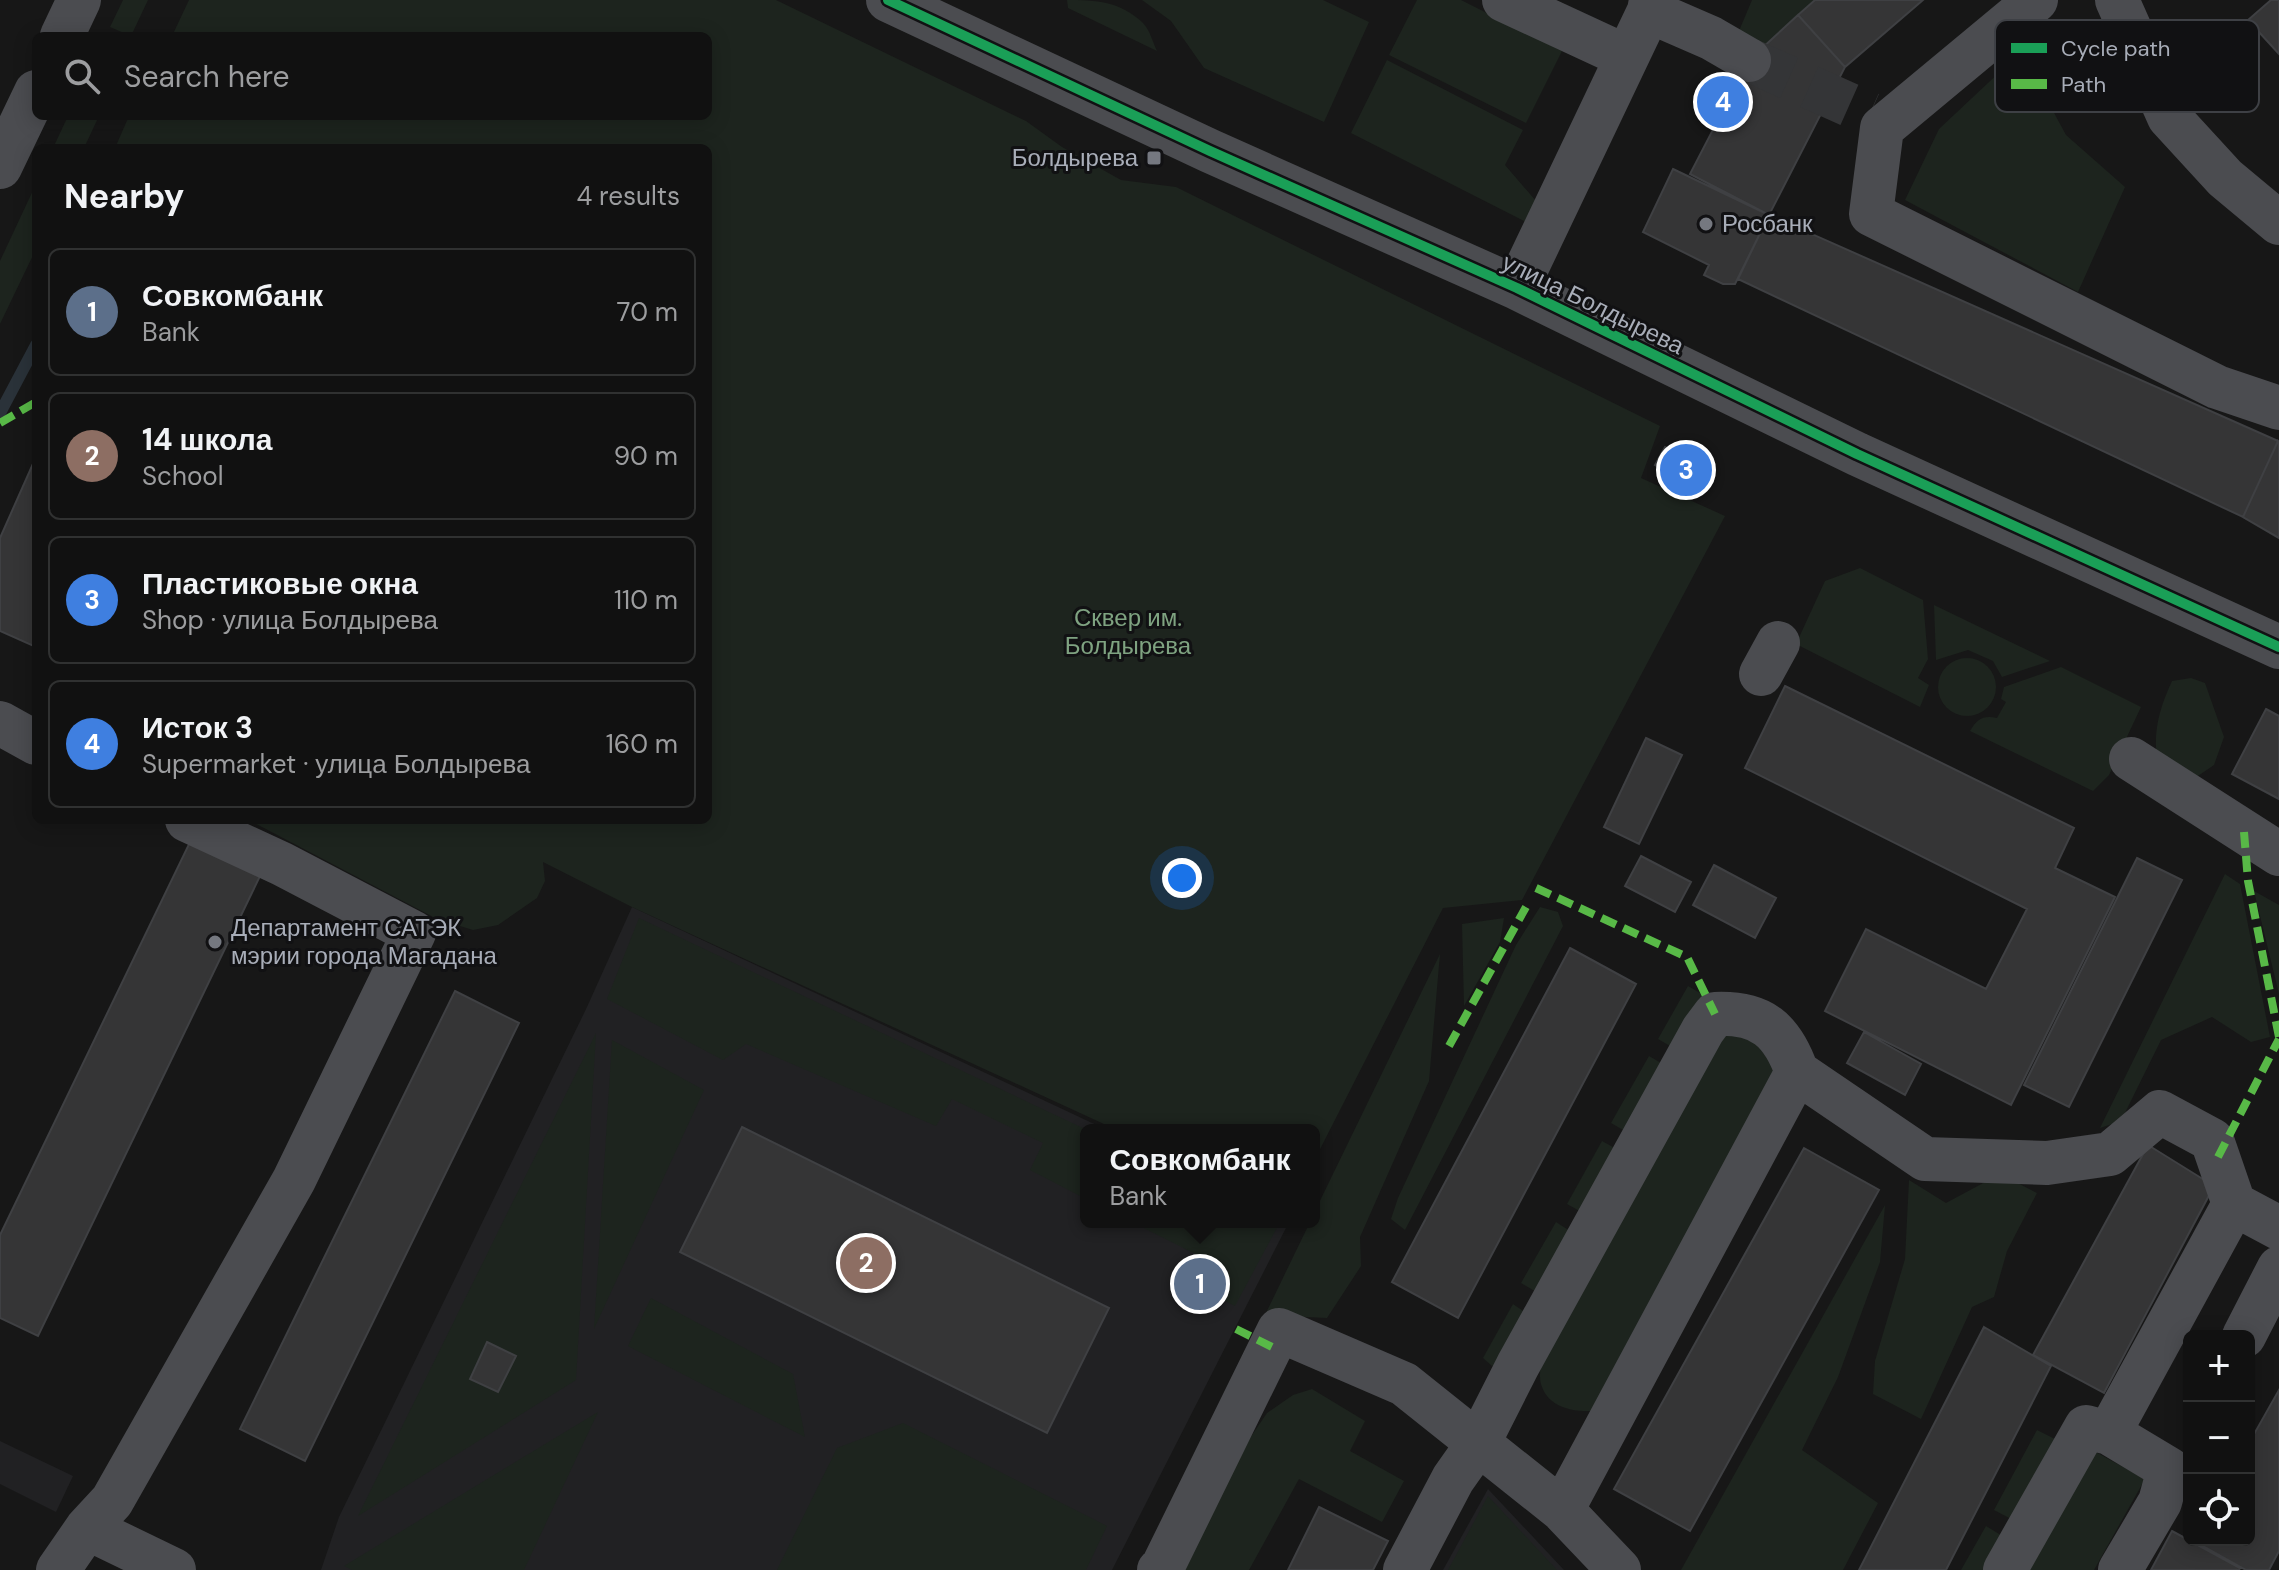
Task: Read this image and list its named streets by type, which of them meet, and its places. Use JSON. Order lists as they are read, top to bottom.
{
  "streets": {
    "street": ["улица Болдырева"]
  },
  "parks": ["Сквер им. Болдырева"],
  "places": {
    "transit": ["Болдырева"],
    "other": ["Росбанк", "Департамент САТЭК мэрии города Магадана"]
  },
  "legend": ["Cycle path", "Path"],
  "page": {
    "search": "Search here",
    "pins": [
      "4",
      "3",
      "2",
      "1"
    ],
    "heading": ["Nearby", "4 results"],
    "list": [
      {
        "mark": "1",
        "name": "Совкомбанк",
        "note": "Bank",
        "value": "70 m"
      },
      {
        "mark": "2",
        "name": "14 школа",
        "note": "School",
        "value": "90 m"
      },
      {
        "mark": "3",
        "name": "Пластиковые окна",
        "note": "Shop · улица Болдырева",
        "value": "110 m"
      },
      {
        "mark": "4",
        "name": "Исток 3",
        "note": "Supermarket · улица Болдырева",
        "value": "160 m"
      }
    ],
    "popup": ["Совкомбанк", "Bank"],
    "map_buttons": ["+", "−"]
  }
}
